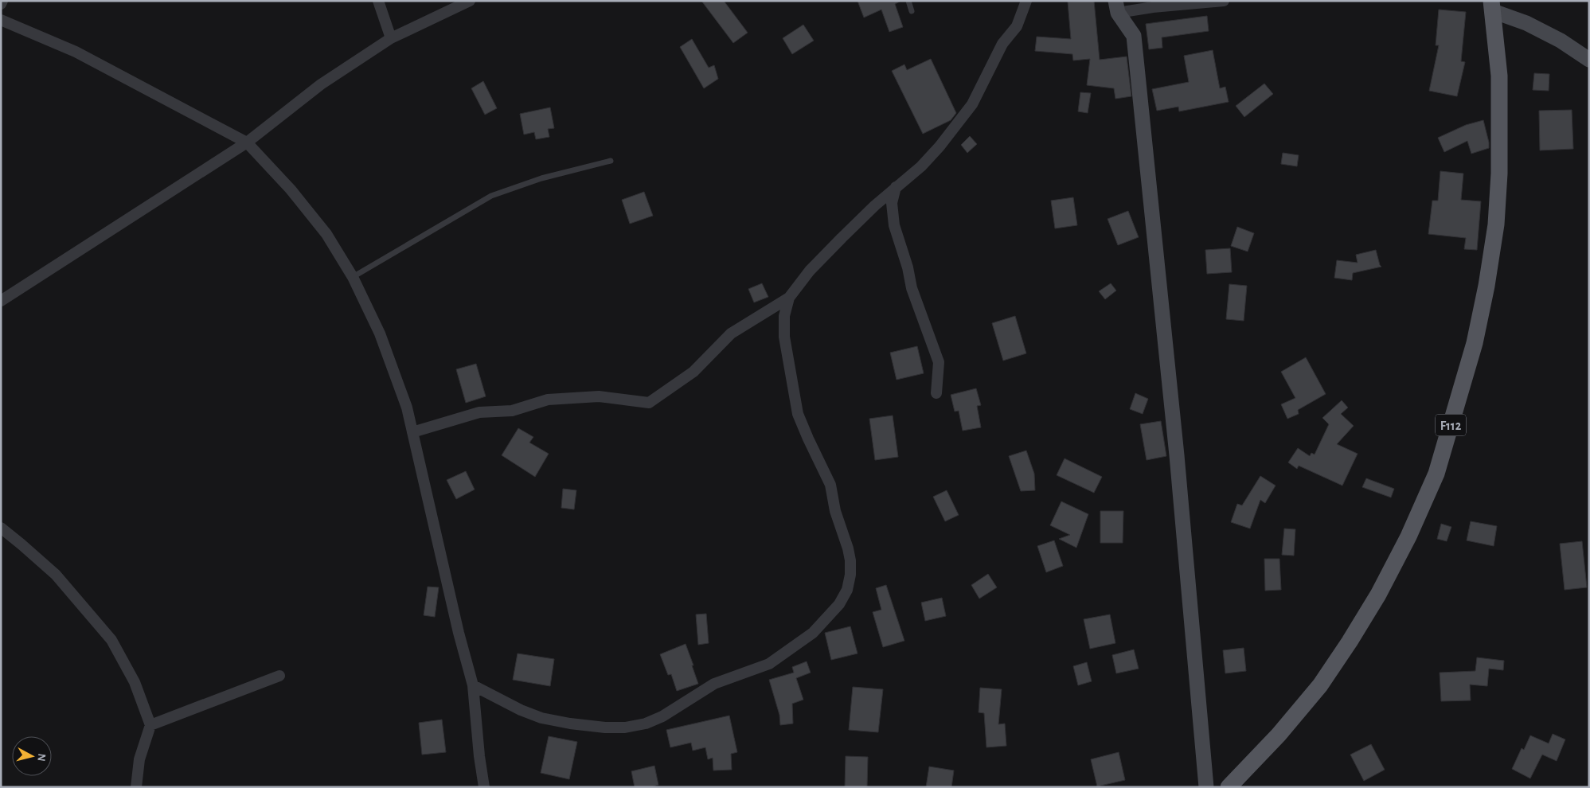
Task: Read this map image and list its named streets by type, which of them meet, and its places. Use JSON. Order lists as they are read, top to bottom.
{
  "streets": {
    "main road": ["F112"]
  },
  "north": "right"
}
